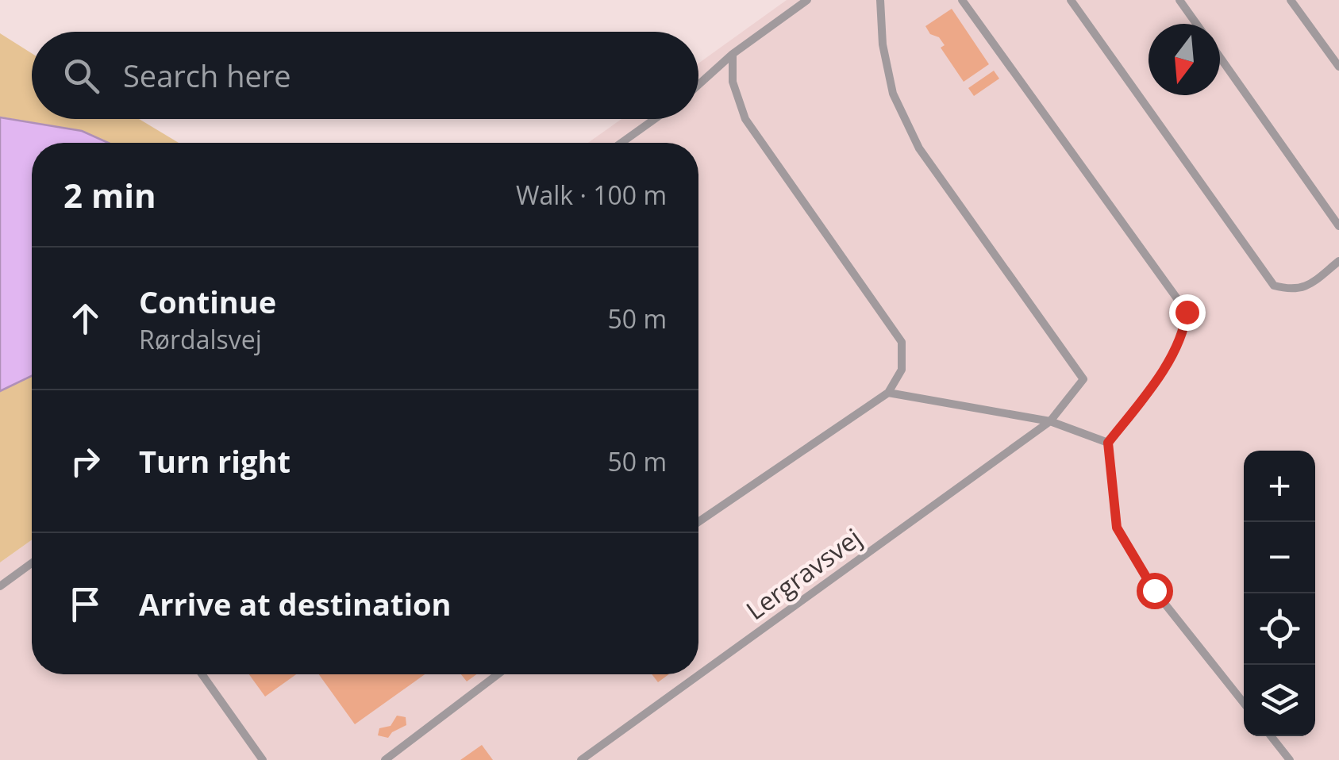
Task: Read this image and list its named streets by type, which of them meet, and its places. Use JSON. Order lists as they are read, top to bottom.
{
  "streets": {
    "lane": ["Lergravsvej"]
  },
  "north": "bottom",
  "page": {
    "search": "Search here",
    "heading": ["2 min", "Walk · 100 m"],
    "list": [
      ["Continue", "Rørdalsvej", "50 m"],
      ["Turn right", "50 m"],
      "Arrive at destination"
    ],
    "map_buttons": ["+", "−"]
  }
}
